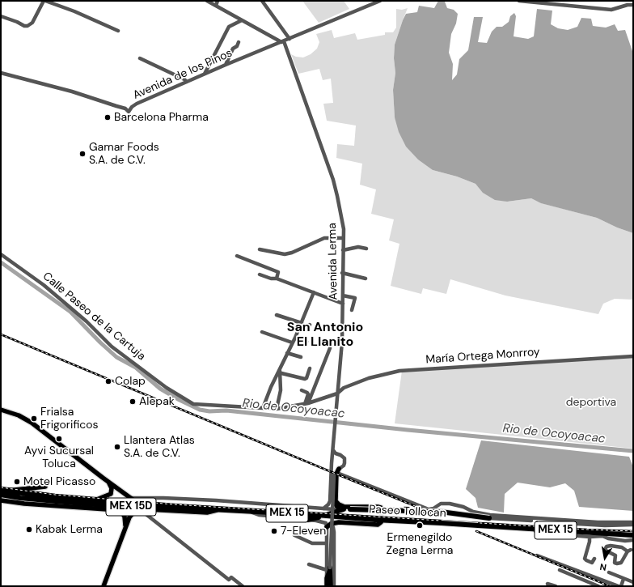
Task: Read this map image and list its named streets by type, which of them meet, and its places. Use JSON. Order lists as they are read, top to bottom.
{
  "streets": {
    "highway": ["MEX 15D", "Paseo Tollocan", "MEX 15"],
    "street": [
      "Avenida de los Pinos",
      "Avenida Lerma",
      "Calle Paseo de la Cartuja",
      "María Ortega Monrroy"
    ]
  },
  "crossings": [
    ["Avenida de los Pinos", "Avenida Lerma"],
    ["Avenida Lerma", "María Ortega Monrroy"],
    ["Calle Paseo de la Cartuja", "María Ortega Monrroy"],
    ["MEX 15D", "Paseo Tollocan"],
    ["MEX 15D", "MEX 15"],
    ["Paseo Tollocan", "MEX 15"]
  ],
  "districts": ["San Antonio El Llanito"],
  "water": ["Rio de Ocoyoacac"],
  "parks": ["deportiva"],
  "places": [
    "Barcelona Pharma",
    "Gamar Foods S.A. de C.V.",
    "Colap",
    "Alepak",
    "Frialsa Frigorificos",
    "Ayvi Sucursal Toluca",
    "Llantera Atlas S.A. de C.V.",
    "Motel Picasso",
    "Ermenegildo Zegna Lerma",
    "Kabak Lerma",
    "7-Eleven"
  ],
  "north": "bottom"
}
